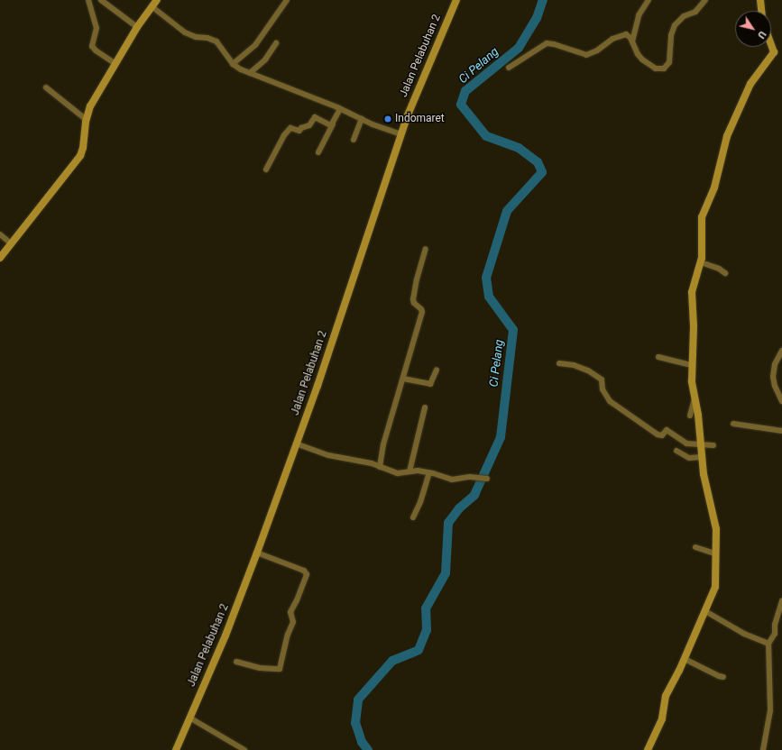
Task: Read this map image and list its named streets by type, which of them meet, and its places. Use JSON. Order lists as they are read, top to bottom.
{
  "streets": {
    "street": ["Jalan Pelabuhan 2"]
  },
  "water": ["Ci Pelang"],
  "places": ["Indomaret"],
  "north": "bottom right"
}
